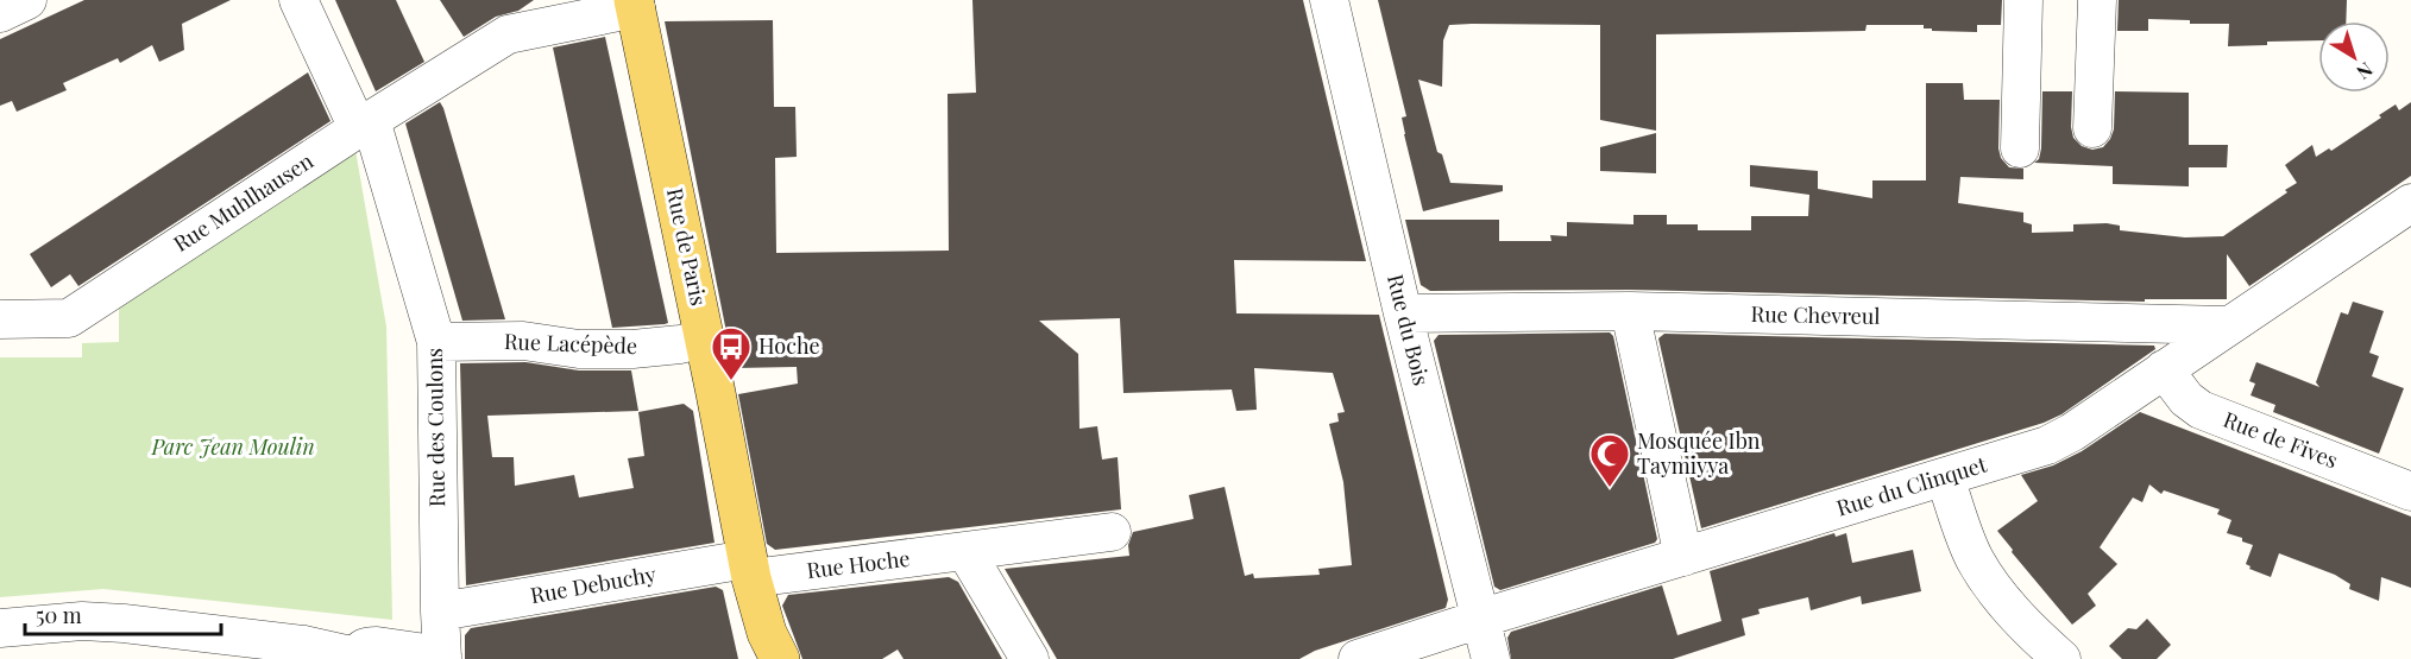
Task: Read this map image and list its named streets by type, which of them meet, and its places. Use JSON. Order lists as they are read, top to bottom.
{
  "streets": {
    "main road": ["Rue de Paris"],
    "street": [
      "Rue Muhlhausen",
      "Rue Chevreul",
      "Rue du Bois",
      "Rue Lacépède",
      "Rue des Coulons",
      "Rue de Fives",
      "Rue du Clinquet",
      "Rue Hoche",
      "Rue Debuchy"
    ]
  },
  "crossings": [
    ["Rue Muhlhausen", "Rue de Paris"],
    ["Rue Muhlhausen", "Rue des Coulons"],
    ["Rue de Paris", "Rue Lacépède"],
    ["Rue de Paris", "Rue Hoche"],
    ["Rue de Paris", "Rue Debuchy"],
    ["Rue Chevreul", "Rue du Bois"],
    ["Rue Chevreul", "Rue du Clinquet"],
    ["Rue du Bois", "Rue du Clinquet"],
    ["Rue Lacépède", "Rue des Coulons"],
    ["Rue des Coulons", "Rue Debuchy"],
    ["Rue de Fives", "Rue du Clinquet"],
    ["Rue Hoche", "Rue Debuchy"]
  ],
  "parks": ["Parc Jean Moulin"],
  "places": {
    "bus stop": ["Hoche"],
    "mosque": ["Mosquée Ibn Taymiyya"]
  },
  "scale_bar": "50 m",
  "north": "bottom right"
}
